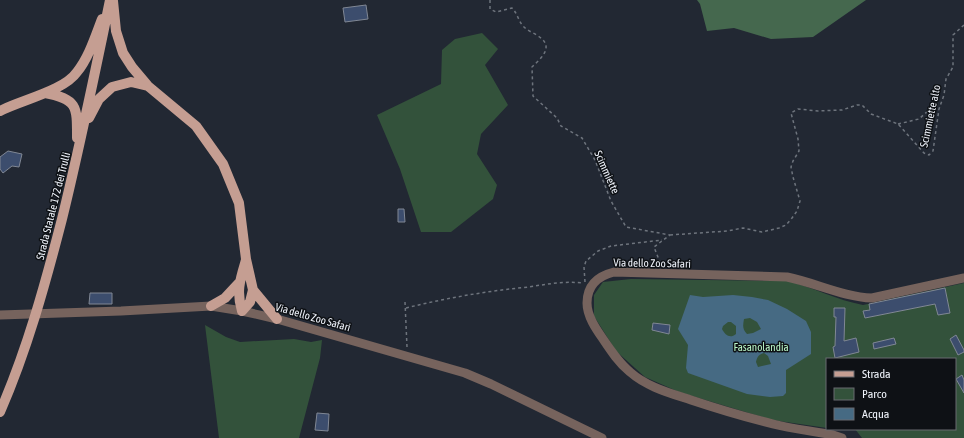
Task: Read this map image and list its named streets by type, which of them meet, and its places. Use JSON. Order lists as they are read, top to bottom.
{
  "streets": {
    "main road": ["Strada Statale 172 dei Trulli"],
    "street": ["Via dello Zoo Safari"],
    "path": ["Scimmiette alto", "Scimmiette"]
  },
  "crossings": [
    ["Scimmiette alto", "Scimmiette"]
  ],
  "parks": ["Fasanolandia"],
  "legend": ["Strada", "Parco", "Acqua"]
}
